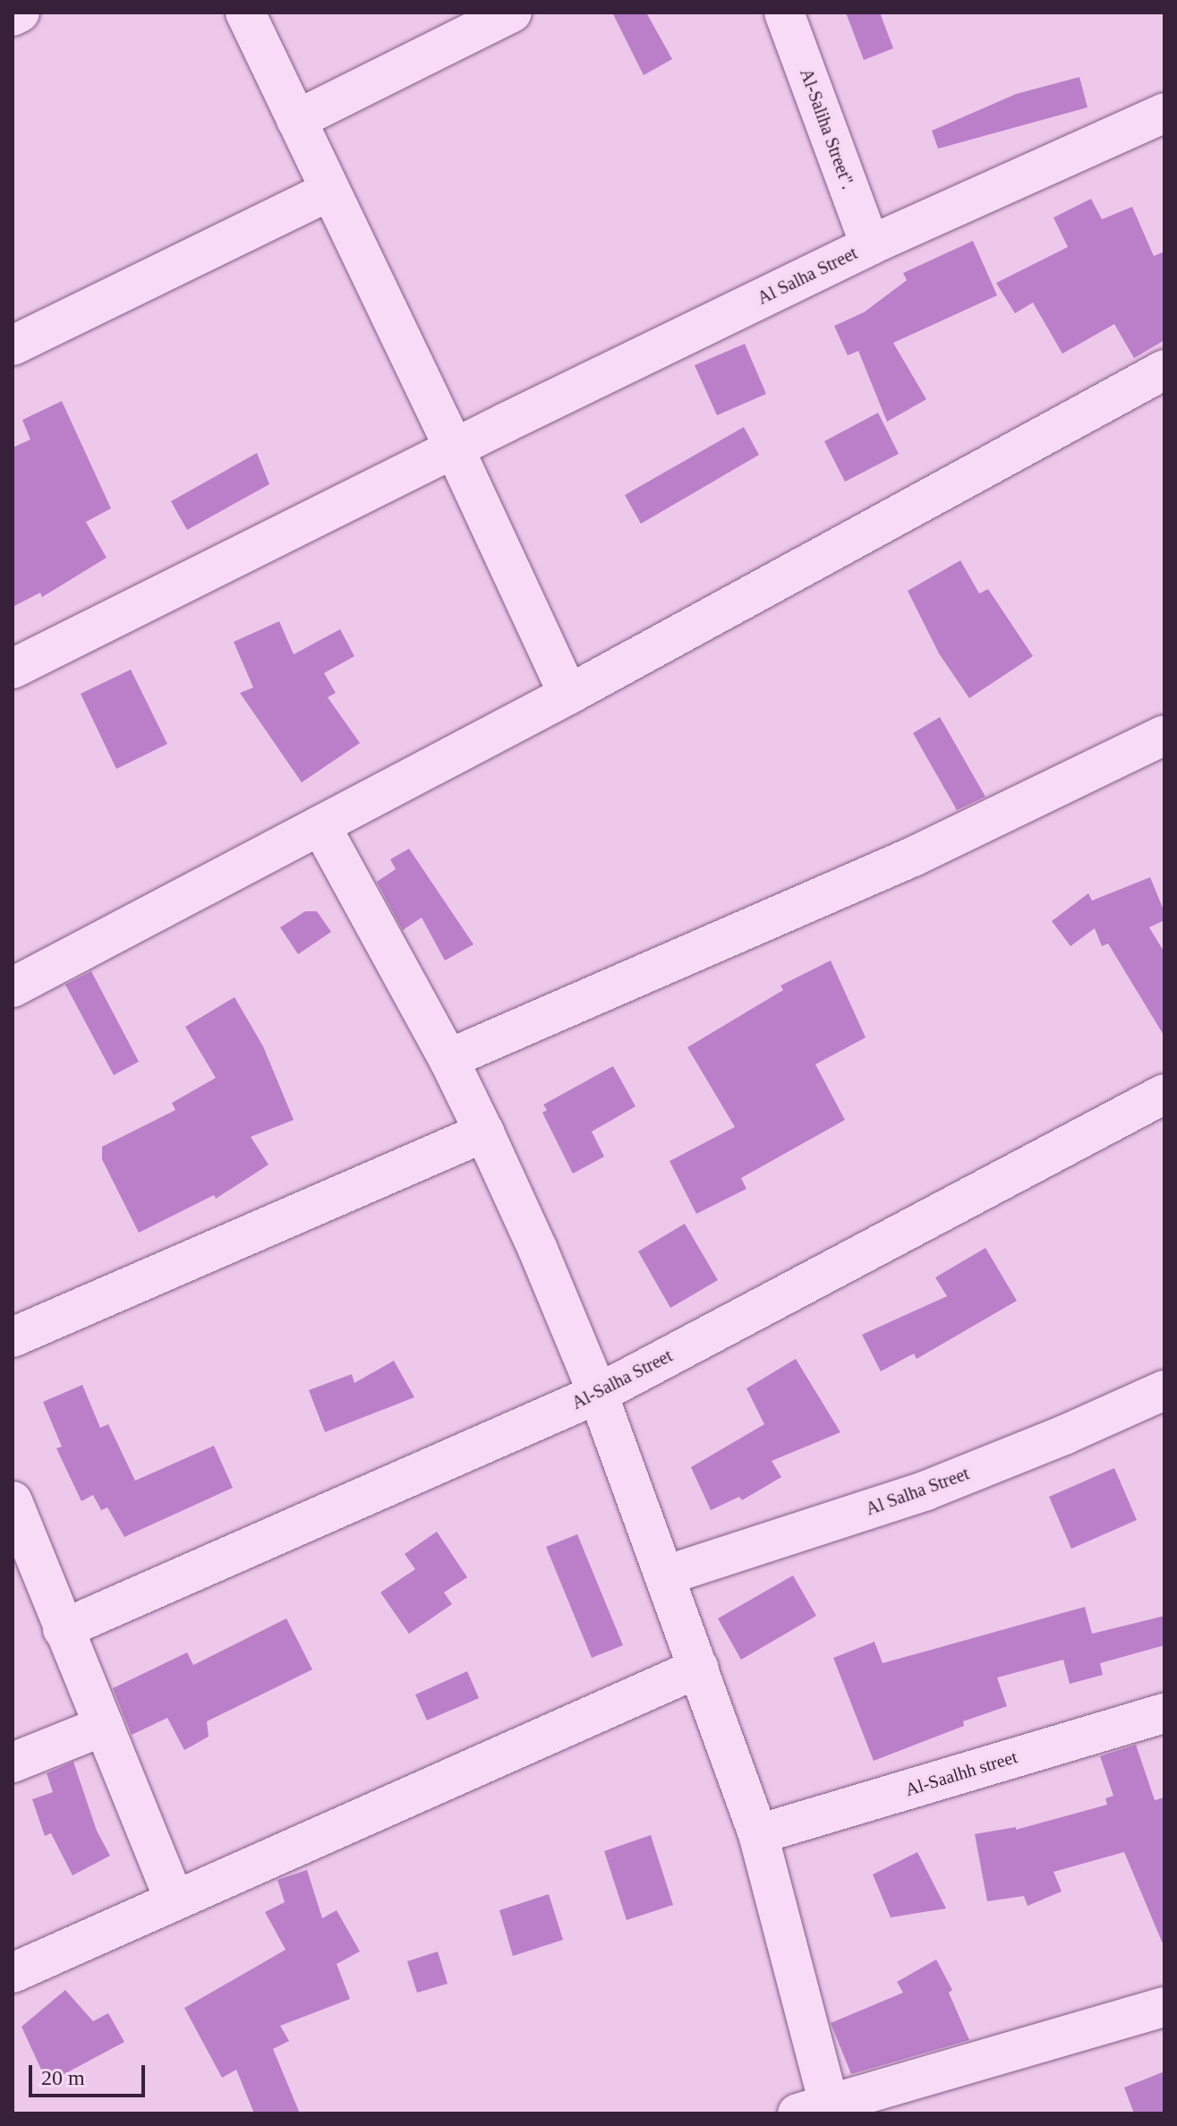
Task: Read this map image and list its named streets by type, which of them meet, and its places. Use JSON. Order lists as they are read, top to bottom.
{
  "streets": {
    "street": [
      "Al-Saliha Street\".",
      "Al Salha Street",
      "Al-Salha Street",
      "Al-Saalhh street"
    ]
  },
  "crossings": [
    ["Al-Saliha Street\".", "Al Salha Street"]
  ],
  "scale_bar": "20 m"
}
